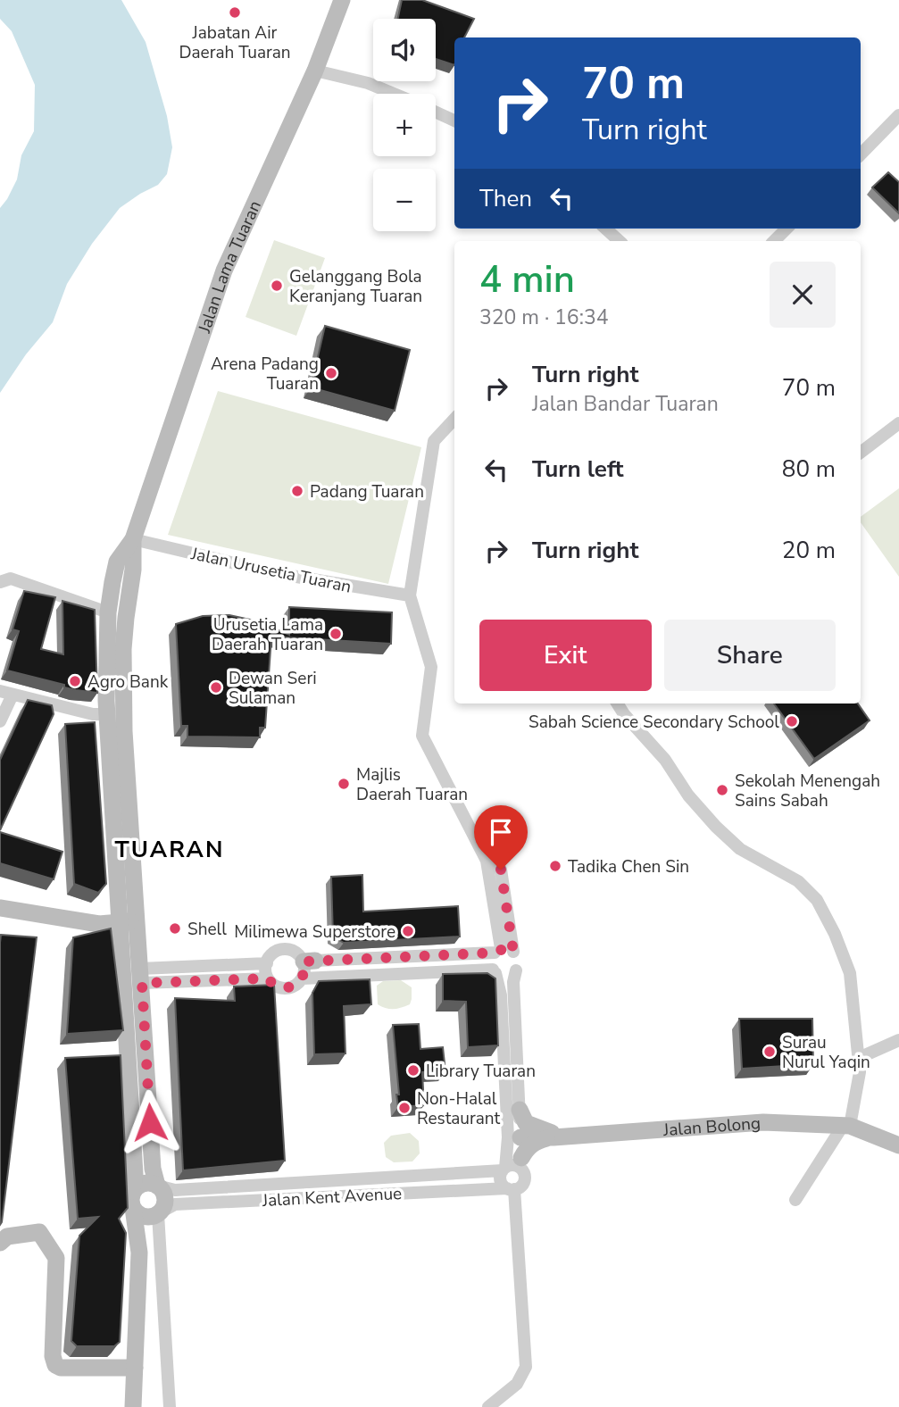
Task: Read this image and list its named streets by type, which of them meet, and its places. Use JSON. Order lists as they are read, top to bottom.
{
  "streets": {
    "street": [
      "Jalan Lama Tuaran",
      "Jalan Urusetia Tuaran",
      "Jalan Bolong",
      "Jalan Kent Avenue"
    ]
  },
  "crossings": [
    ["Jalan Lama Tuaran", "Jalan Urusetia Tuaran"],
    ["Jalan Lama Tuaran", "Jalan Kent Avenue"]
  ],
  "districts": ["TUARAN"],
  "places": [
    "Jabatan Air Daerah Tuaran",
    "Gelanggang Bola Keranjang Tuaran",
    "Arena Padang Tuaran",
    "Padang Tuaran",
    "Urusetia Lama Daerah Tuaran",
    "Agro Bank",
    "Dewan Seri Sulaman",
    "Sabah Science Secondary School",
    "Majlis Daerah Tuaran",
    "Sekolah Menengah Sains Sabah",
    "Tadika Chen Sin",
    "Shell",
    "Milimewa Superstore",
    "Surau Nurul Yaqin",
    "Library Tuaran",
    "Non-Halal Restaurant"
  ],
  "page": {
    "map_buttons": ["+", "−"],
    "turn": ["70 m", "Turn right"],
    "then": "Then",
    "heading": ["4 min", "320 m · 16:34"],
    "list": [
      {
        "name": "Turn right",
        "note": "Jalan Bandar Tuaran",
        "value": "70 m"
      },
      {
        "name": "Turn left",
        "value": "80 m"
      },
      {
        "name": "Turn right",
        "value": "20 m"
      }
    ],
    "buttons": ["Exit", "Share"]
  }
}
